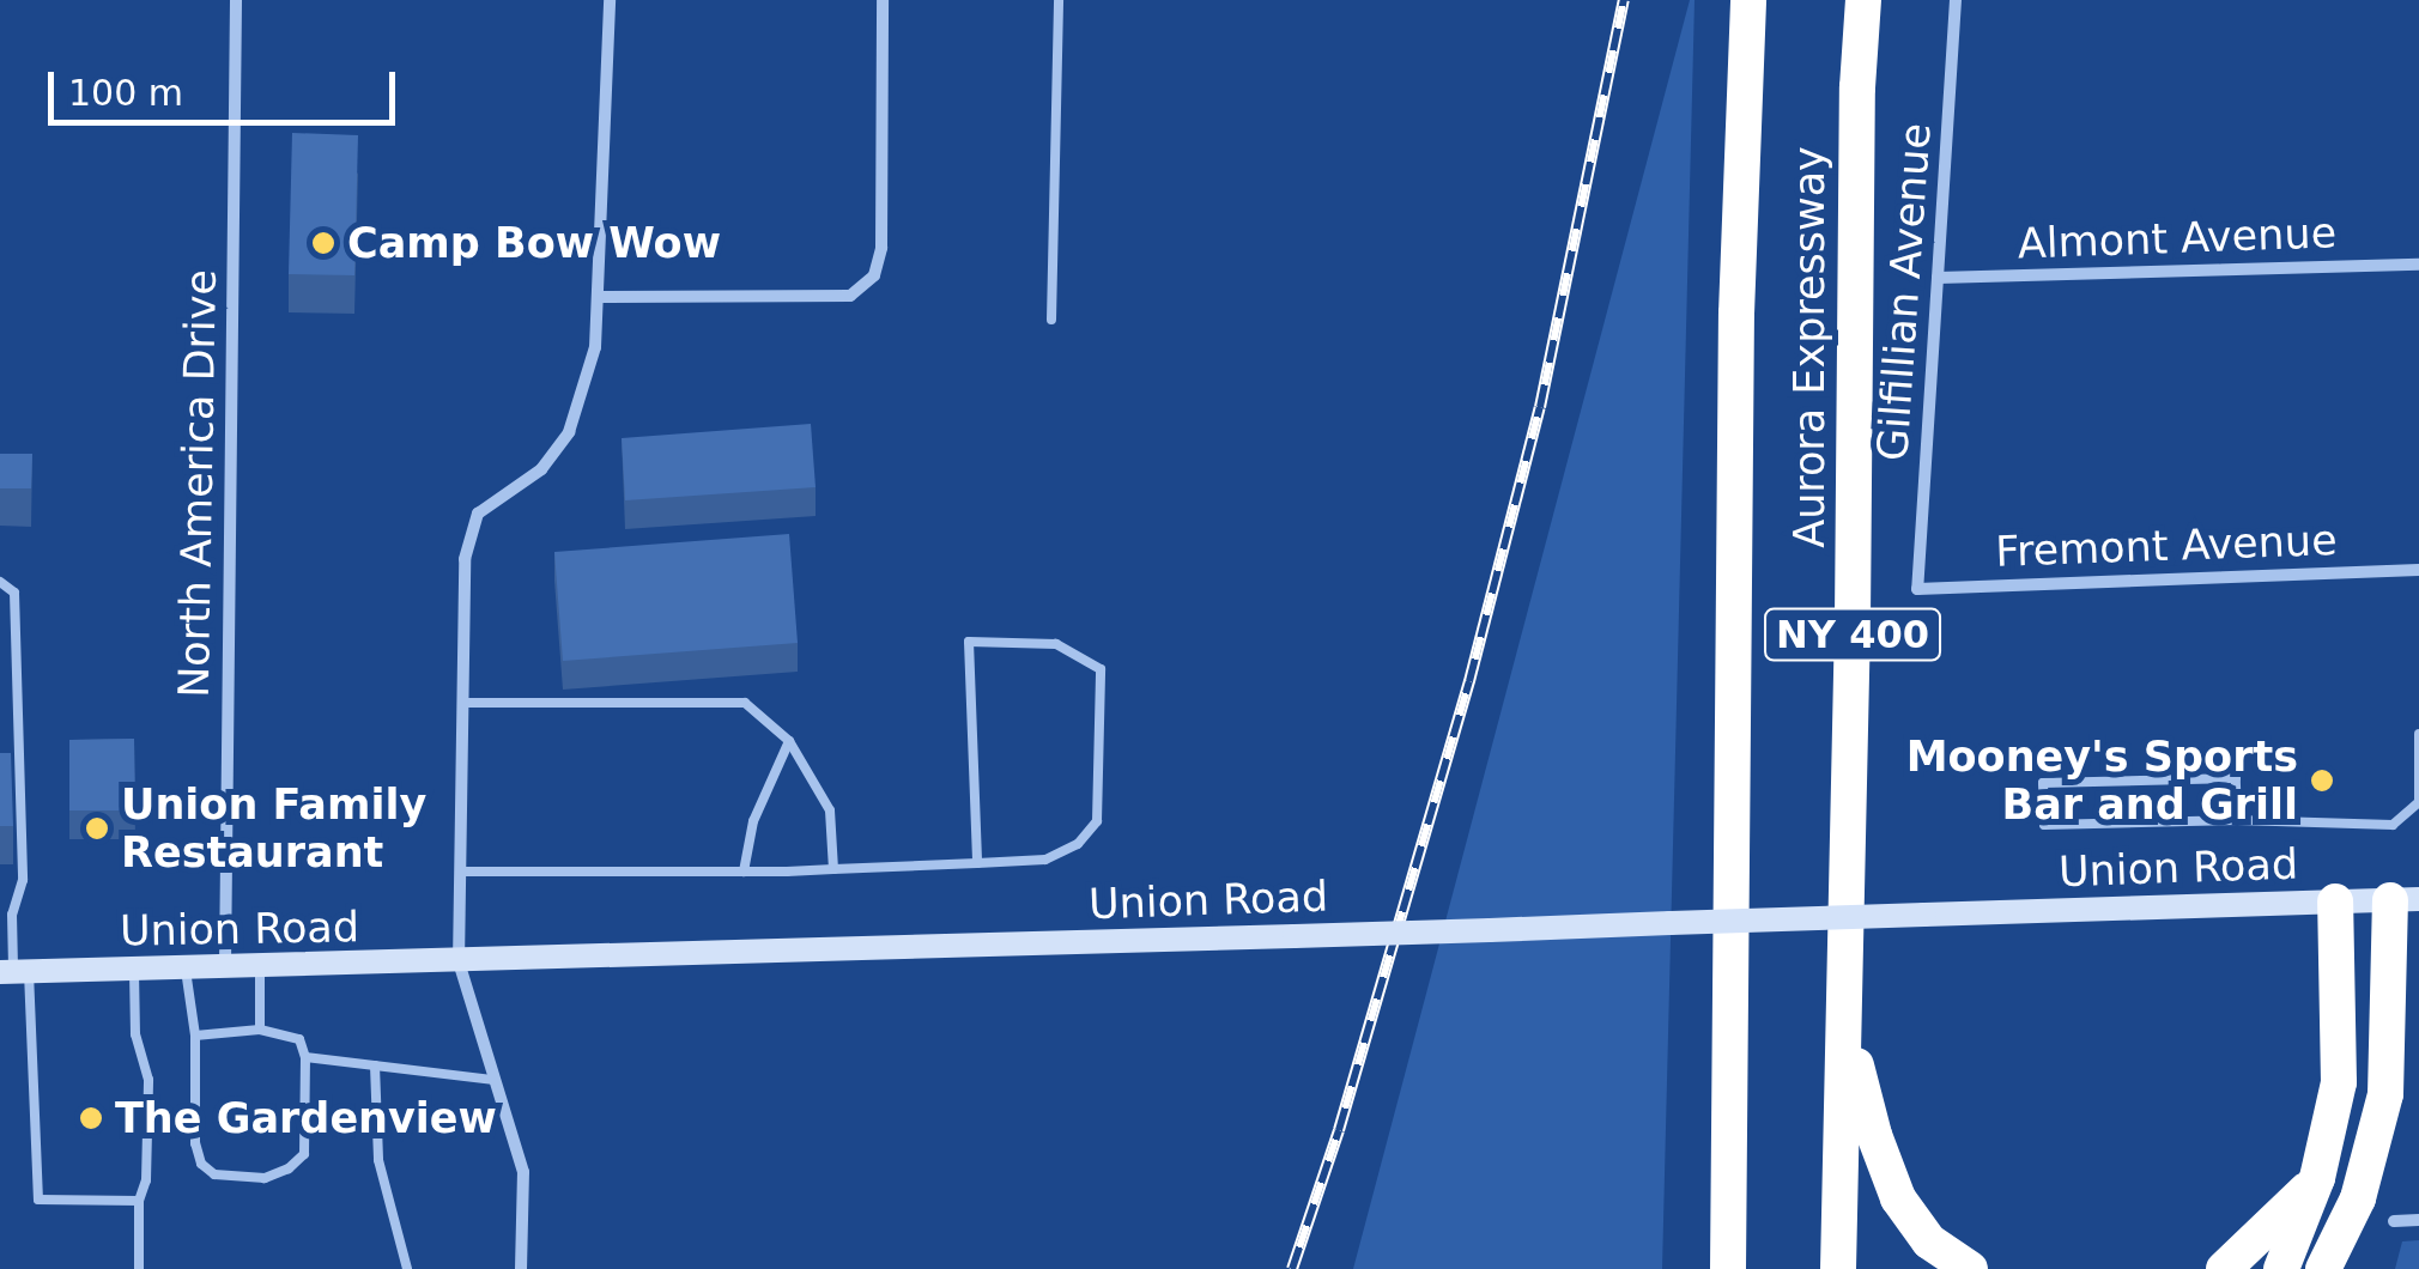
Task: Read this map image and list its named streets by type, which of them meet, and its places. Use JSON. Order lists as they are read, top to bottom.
{
  "streets": {
    "highway": ["Aurora Expressway", "NY 400"],
    "main road": ["Union Road"],
    "street": [
      "Almont Avenue",
      "Gilfillian Avenue",
      "North America Drive",
      "Fremont Avenue"
    ]
  },
  "crossings": [
    ["Almont Avenue", "Gilfillian Avenue"],
    ["Gilfillian Avenue", "Fremont Avenue"],
    ["North America Drive", "Union Road"]
  ],
  "places": [
    "Camp Bow Wow",
    "Mooney's Sports Bar and Grill",
    "Union Family Restaurant",
    "The Gardenview"
  ],
  "scale_bar": "100 m"
}
